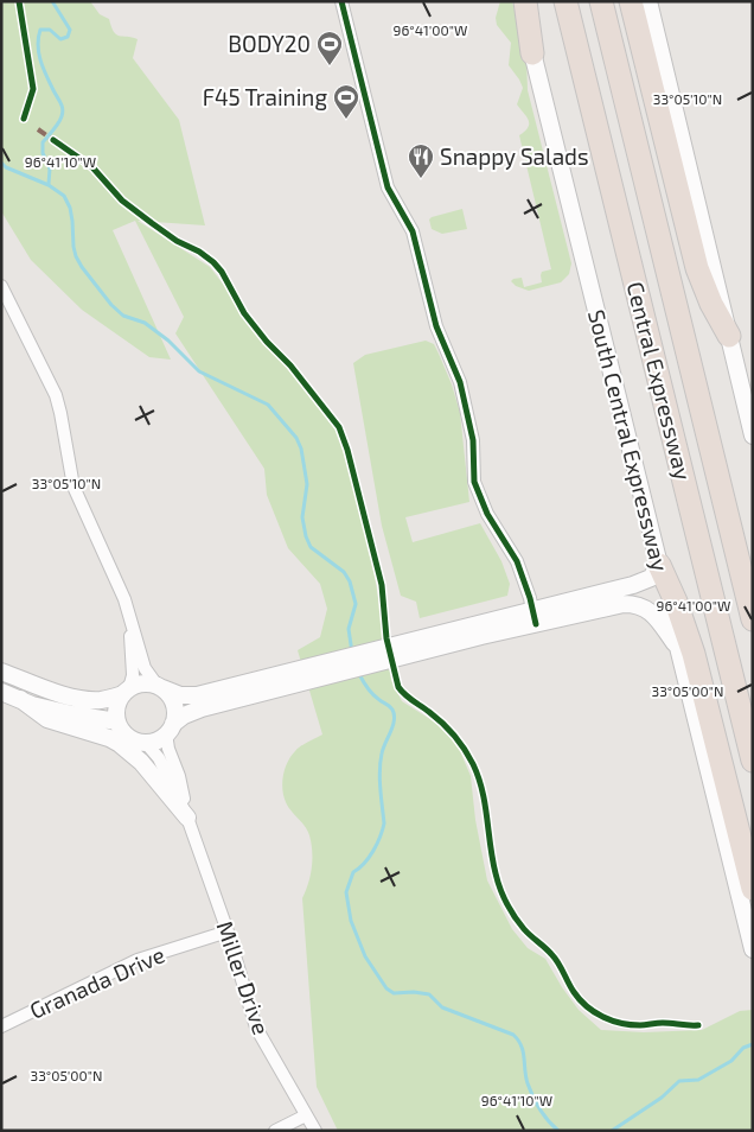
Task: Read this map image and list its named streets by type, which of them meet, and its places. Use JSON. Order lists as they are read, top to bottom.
{
  "streets": {
    "highway": ["Central Expressway"],
    "street": ["South Central Expressway", "Miller Drive", "Granada Drive"]
  },
  "crossings": [
    ["Miller Drive", "Granada Drive"]
  ],
  "places": {
    "sports": ["BODY20", "F45 Training"],
    "restaurant": ["Snappy Salads"]
  },
  "coordinates": [
    "96°41'00\"W",
    "33°05'10\"N",
    "96°41'10\"W",
    "33°05'00\"N"
  ]
}
